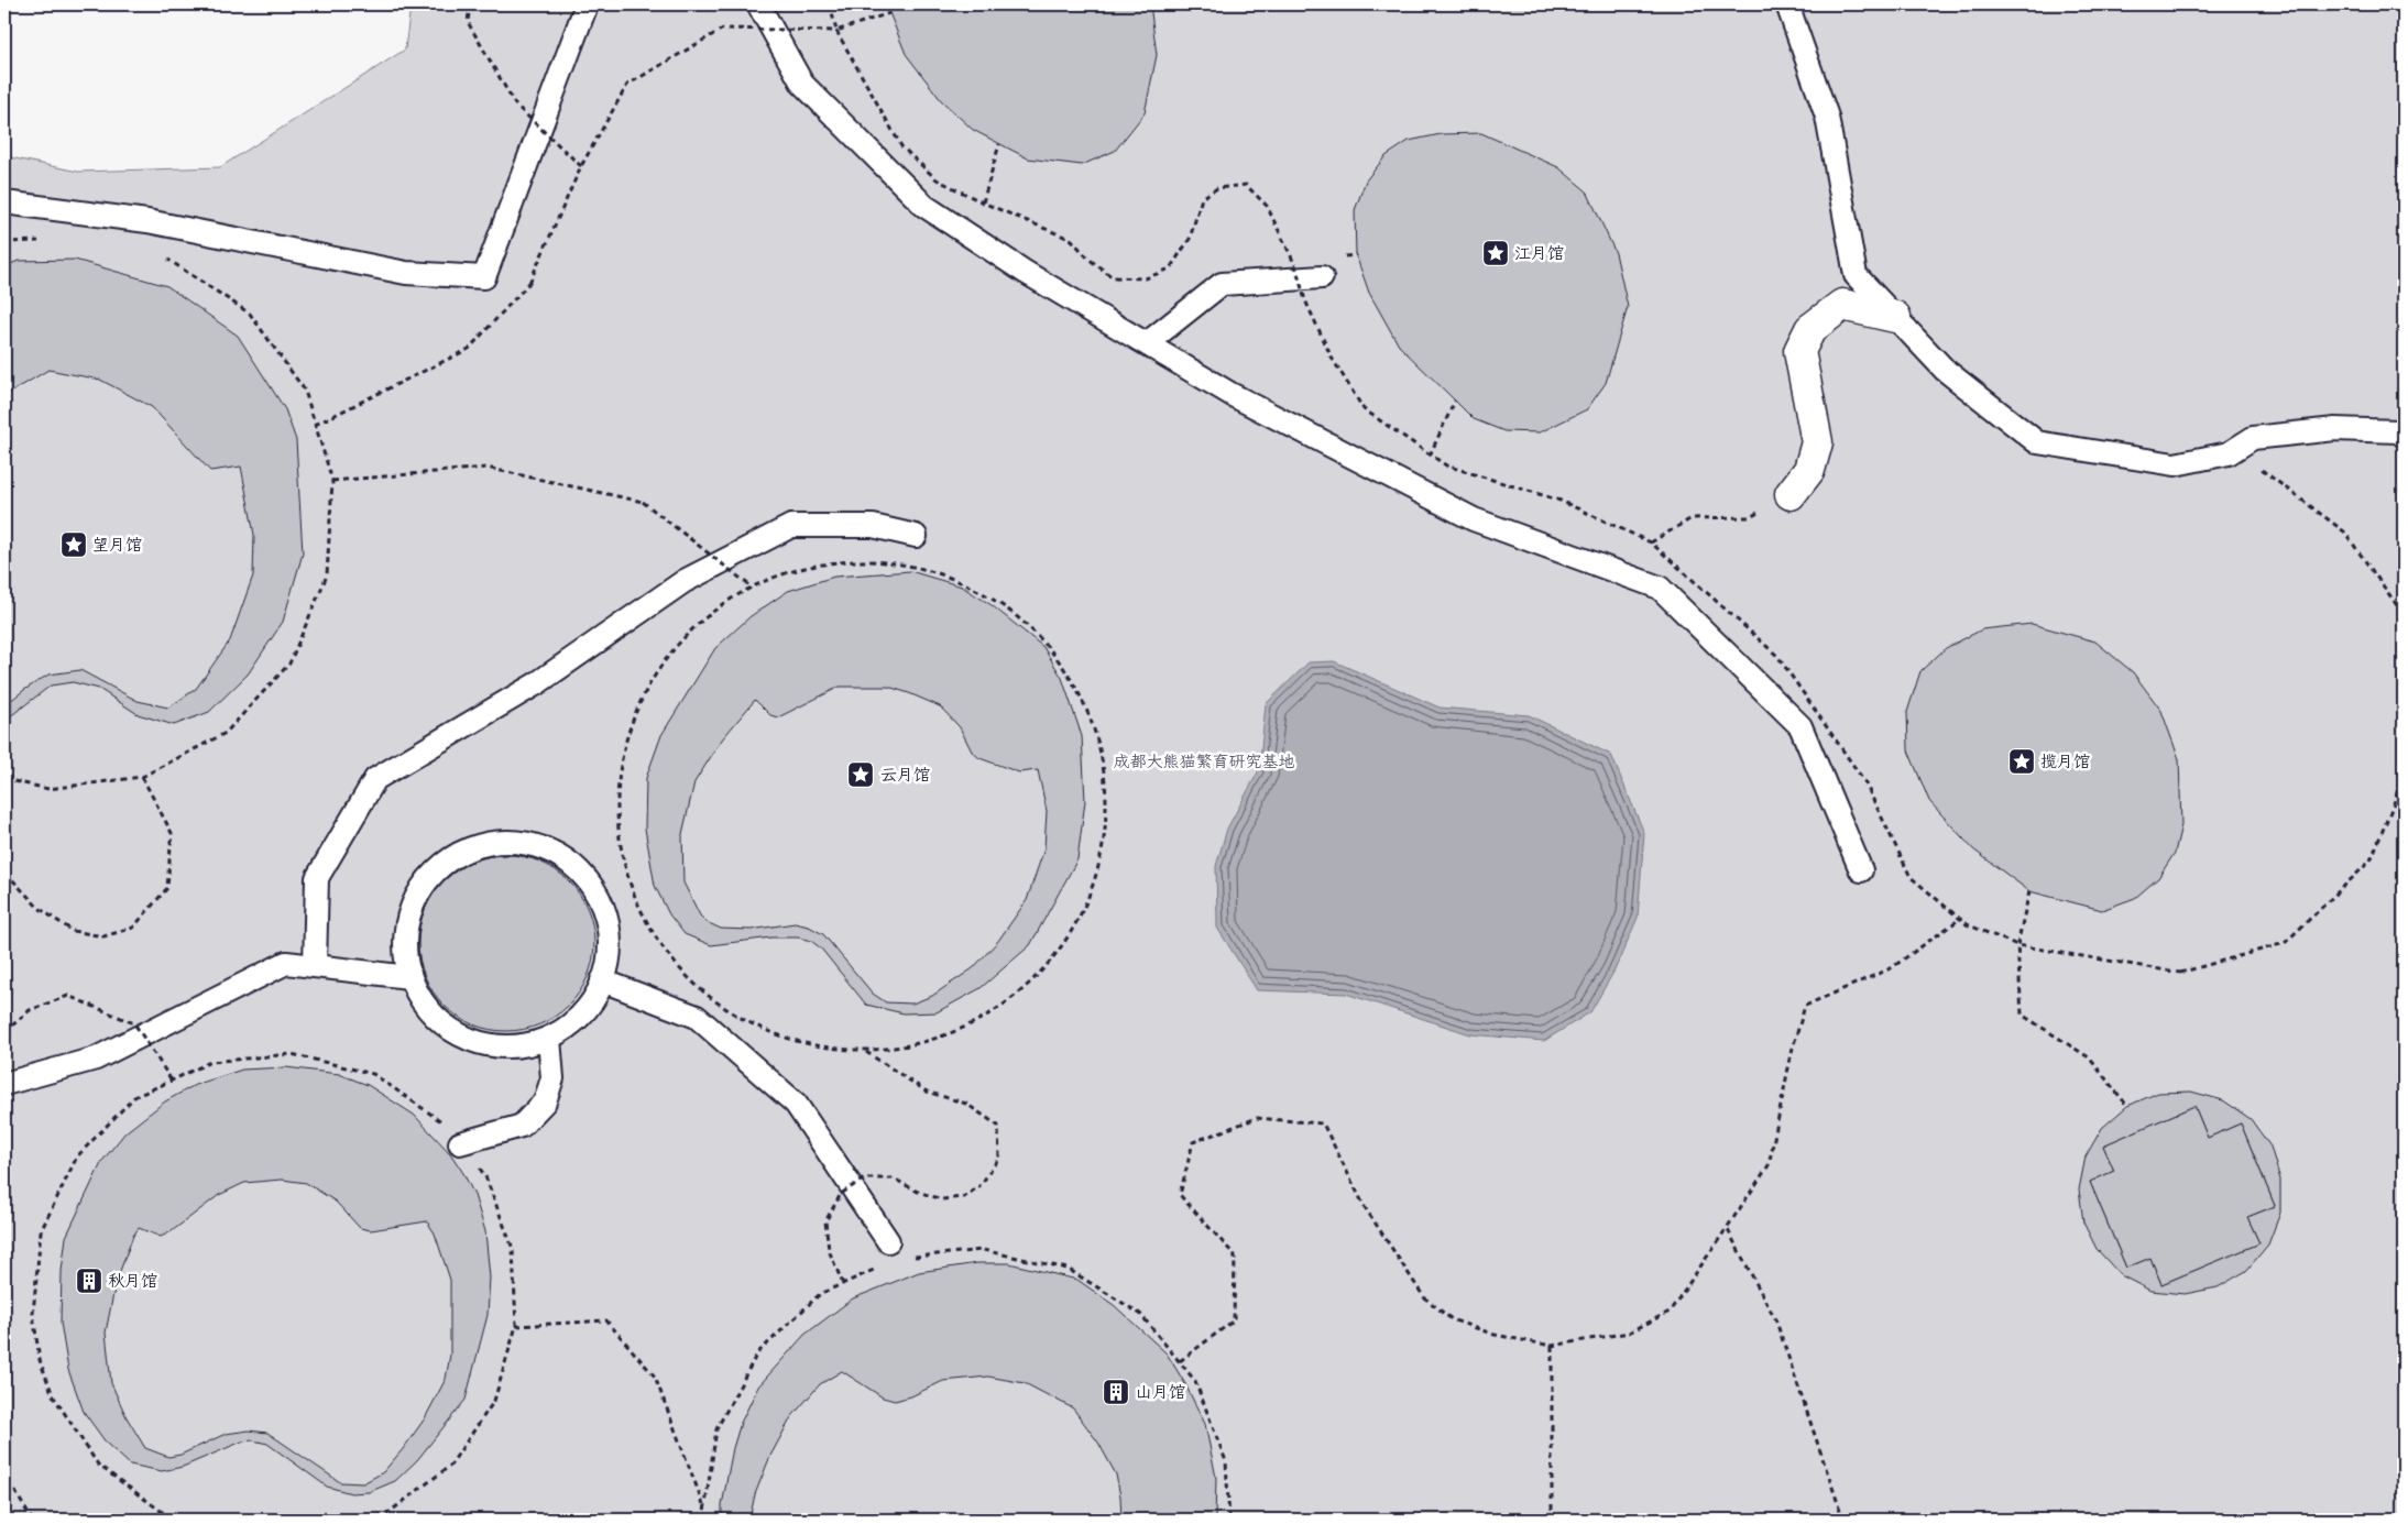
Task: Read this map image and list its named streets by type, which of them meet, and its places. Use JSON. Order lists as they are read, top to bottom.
{
  "parks": ["成都大熊猫繁育研究基地"],
  "places": {
    "place": [
      "江月馆",
      "望月馆",
      "揽月馆",
      "云月馆"
    ],
    "building": ["秋月馆", "山月馆"]
  }
}
